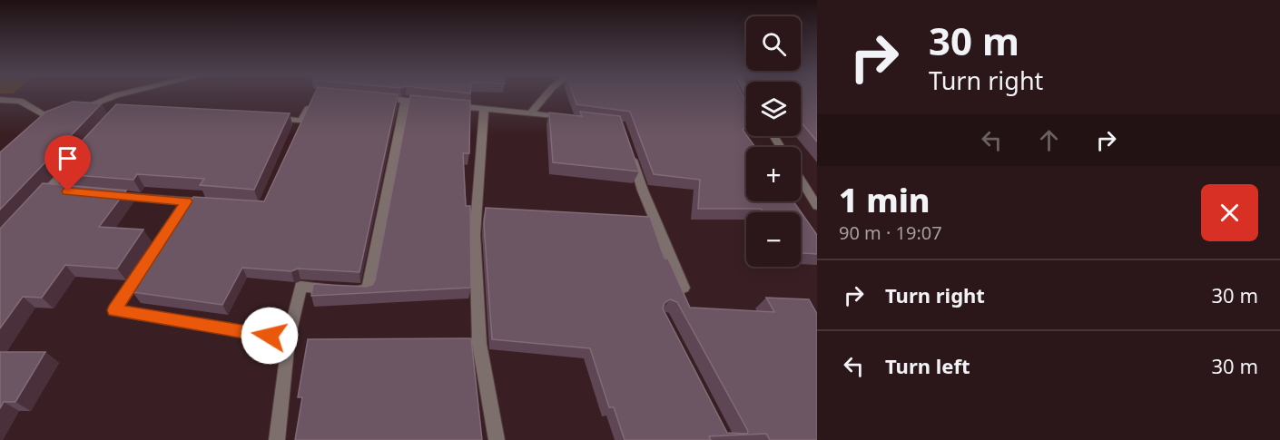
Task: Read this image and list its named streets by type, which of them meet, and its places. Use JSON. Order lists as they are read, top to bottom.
{
  "page": {
    "turn": ["30 m", "Turn right"],
    "map_buttons": ["+", "−"],
    "heading": ["1 min", "90 m · 19:07"],
    "list": [
      {
        "name": "Turn right",
        "value": "30 m"
      },
      {
        "name": "Turn left",
        "value": "30 m"
      }
    ]
  }
}
